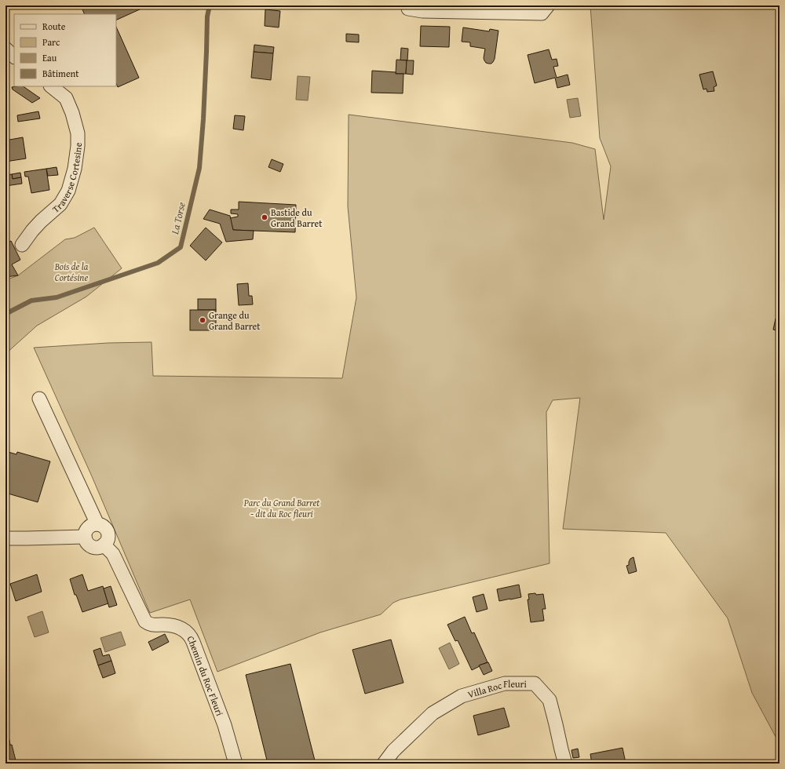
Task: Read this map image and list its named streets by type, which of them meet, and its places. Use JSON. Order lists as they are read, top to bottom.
{
  "streets": {
    "street": ["Traverse Cortesine", "Chemin du Roc Fleuri", "Villa Roc Fleuri"]
  },
  "water": ["La Torse"],
  "parks": ["Bois de la Cortésine", "Parc du Grand Barret - dit du Roc fleuri"],
  "places": ["Bastide du Grand Barret", "Grange du Grand Barret"],
  "legend": [
    "Route",
    "Parc",
    "Eau",
    "Bâtiment"
  ]
}
